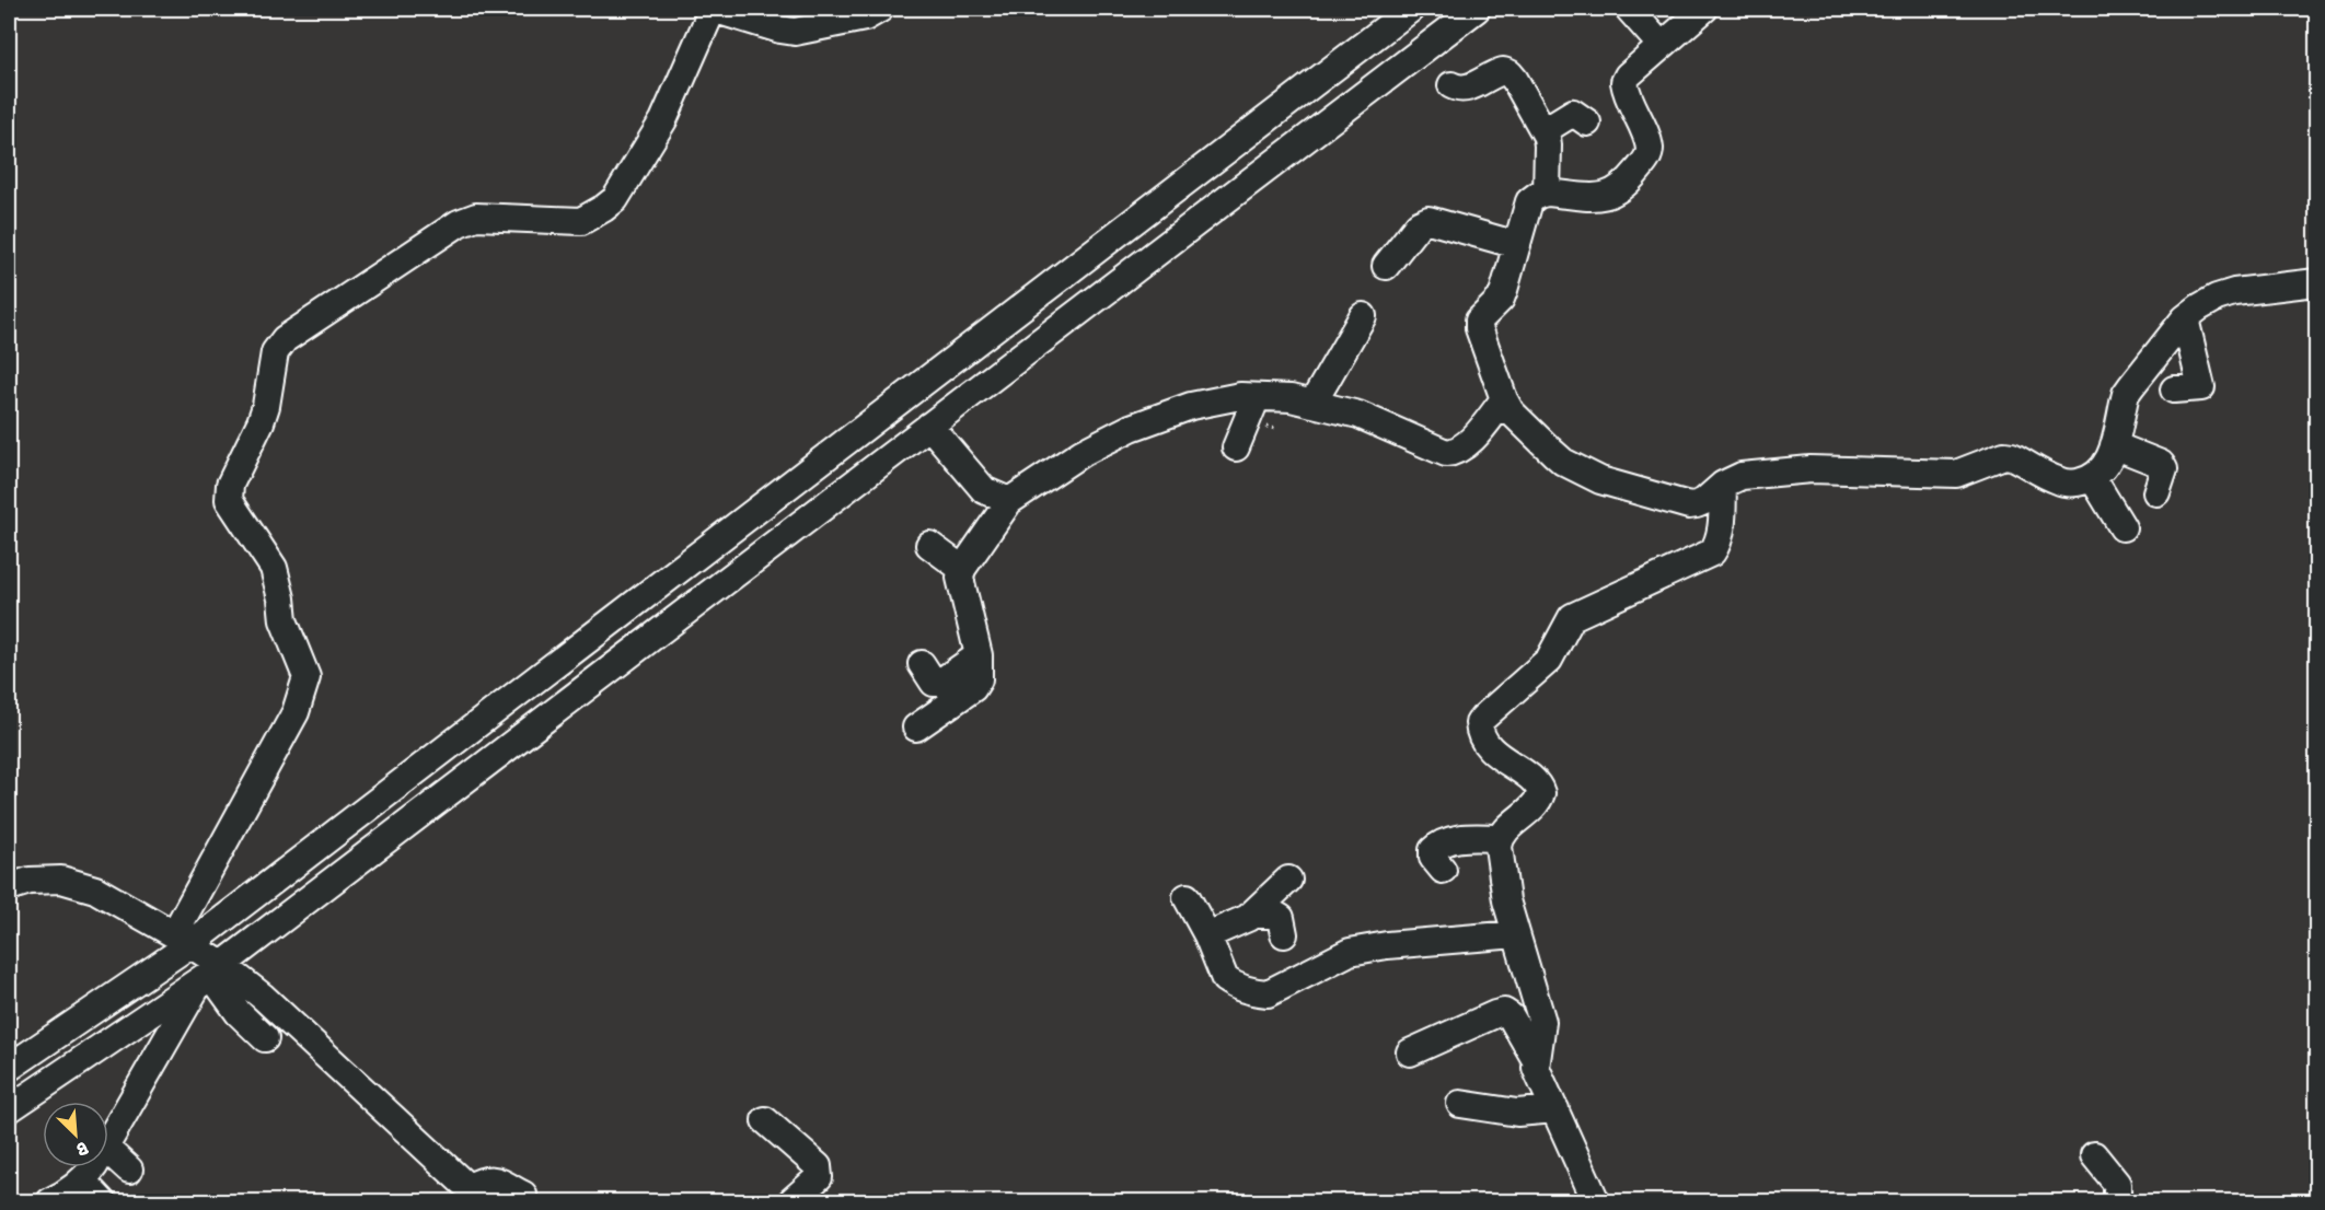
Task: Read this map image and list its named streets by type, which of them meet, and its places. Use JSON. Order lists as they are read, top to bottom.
{
  "north": "bottom right"
}
